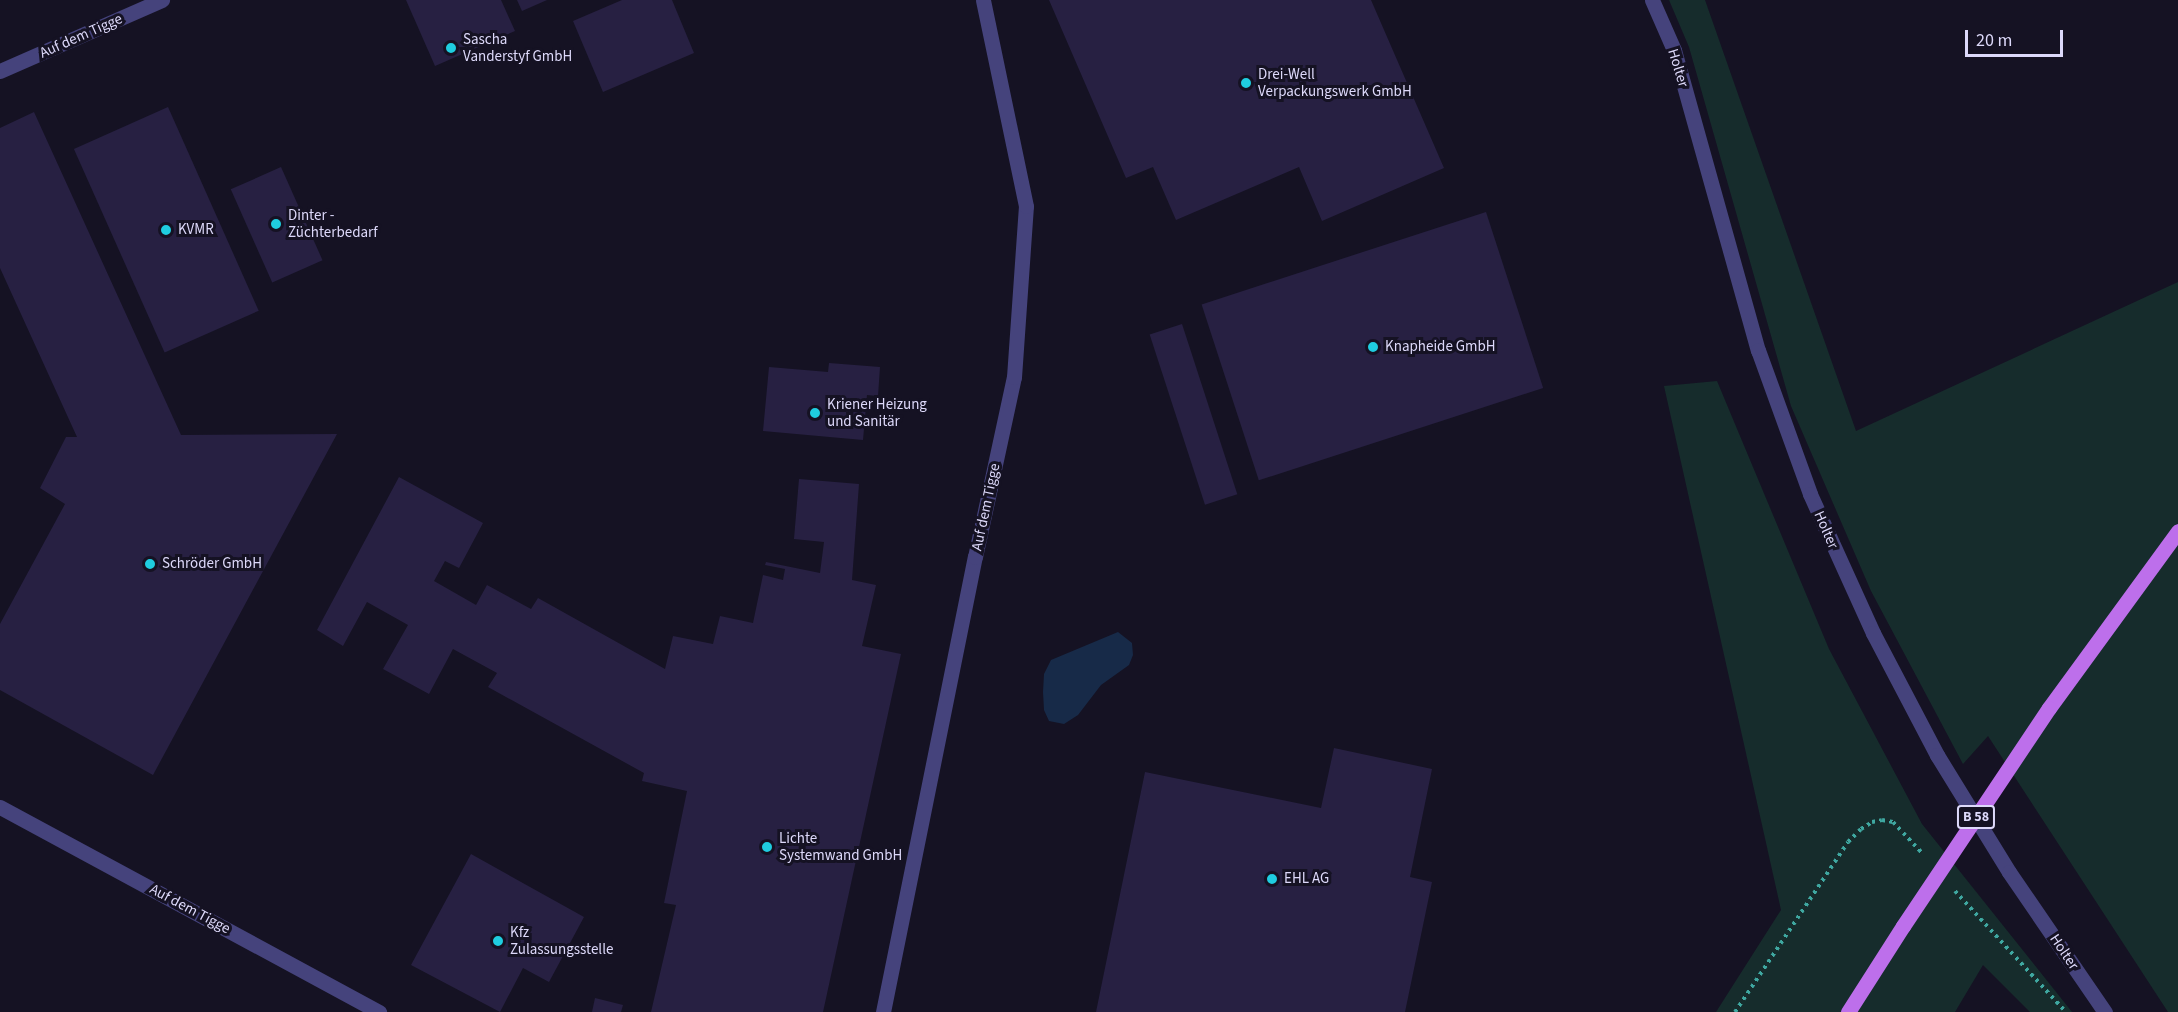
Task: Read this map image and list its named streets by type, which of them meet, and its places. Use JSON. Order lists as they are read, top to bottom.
{
  "streets": {
    "main road": ["B 58"],
    "street": ["Auf dem Tigge", "Holter"]
  },
  "places": [
    "Sascha Vanderstyf GmbH",
    "Drei-Well Verpackungswerk GmbH",
    "Dinter - Züchterbedarf",
    "KVMR",
    "Knapheide GmbH",
    "Kriener Heizung und Sanitär",
    "Schröder GmbH",
    "Lichte Systemwand GmbH",
    "EHL AG",
    "Kfz Zulassungsstelle"
  ],
  "scale_bar": "20 m"
}
